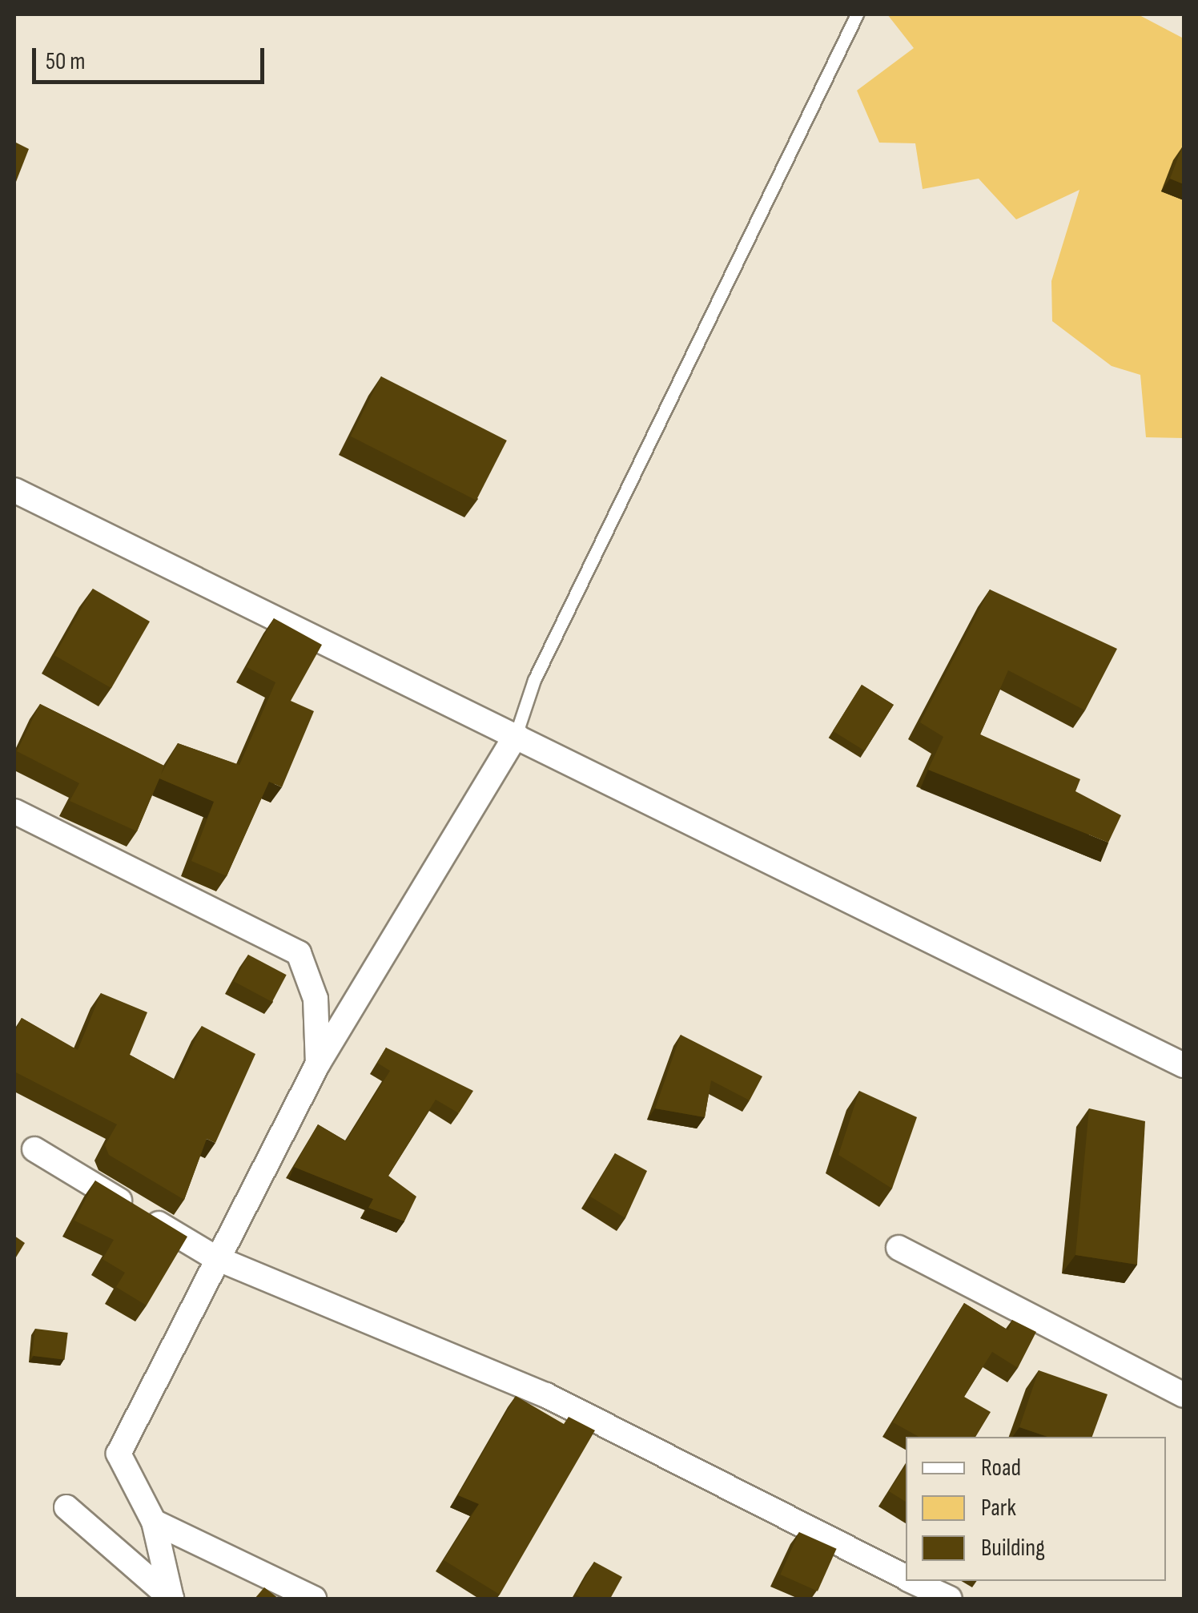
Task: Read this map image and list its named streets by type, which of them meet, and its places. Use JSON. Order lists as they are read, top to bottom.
{
  "legend": ["Road", "Park", "Building"],
  "scale_bar": "50 m"
}
